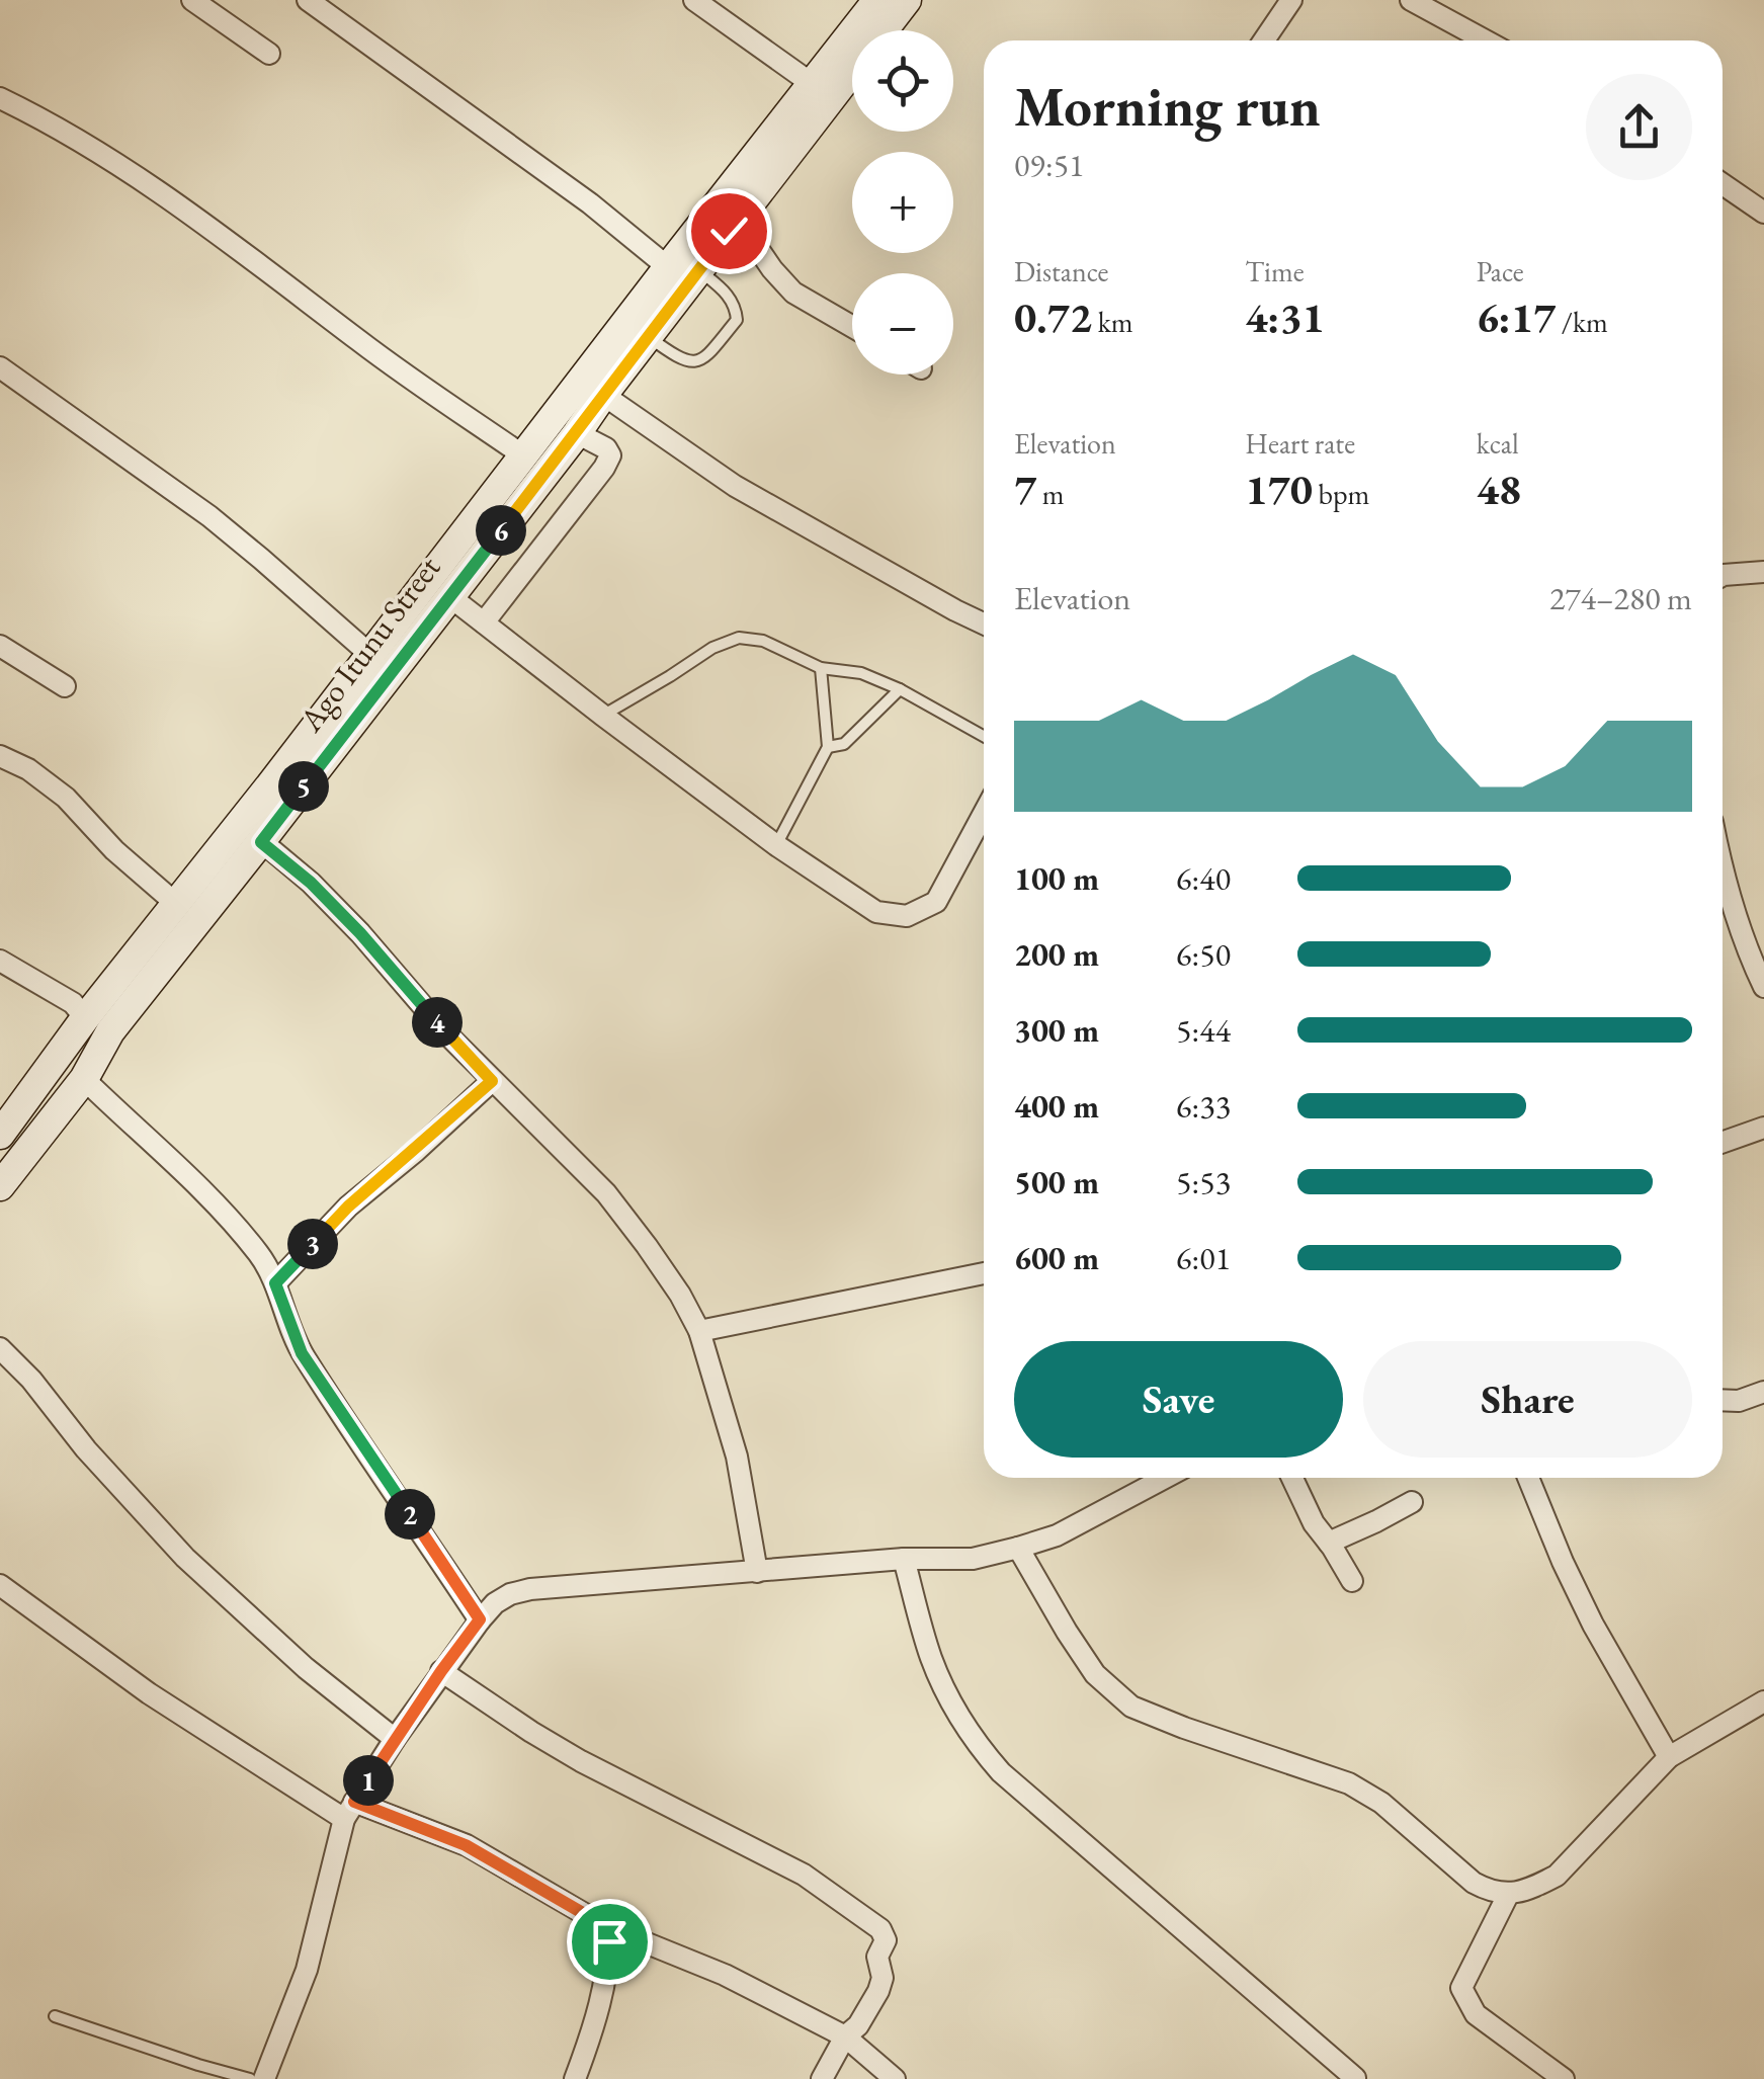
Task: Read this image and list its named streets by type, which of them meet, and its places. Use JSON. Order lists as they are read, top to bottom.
{
  "streets": {
    "main road": ["Ago Itunu Street"]
  },
  "page": {
    "map_buttons": ["+", "−"],
    "heading": ["Morning run", "09:51"],
    "stats": [
      ["Distance", "0.72 km"],
      ["Time", "4:31"],
      ["Pace", "6:17 /km"],
      ["Elevation", "7 m"],
      ["Heart rate", "170 bpm"],
      ["kcal", "48"]
    ],
    "pins": [
      "6",
      "5",
      "4",
      "3",
      "2",
      "1"
    ],
    "chart": ["Elevation", "274–280 m"],
    "list": [
      {
        "name": "100 m",
        "note": "6:40"
      },
      {
        "name": "200 m",
        "note": "6:50"
      },
      {
        "name": "300 m",
        "note": "5:44"
      },
      {
        "name": "400 m",
        "note": "6:33"
      },
      {
        "name": "500 m",
        "note": "5:53"
      },
      {
        "name": "600 m",
        "note": "6:01"
      }
    ],
    "buttons": ["Save", "Share"]
  }
}
